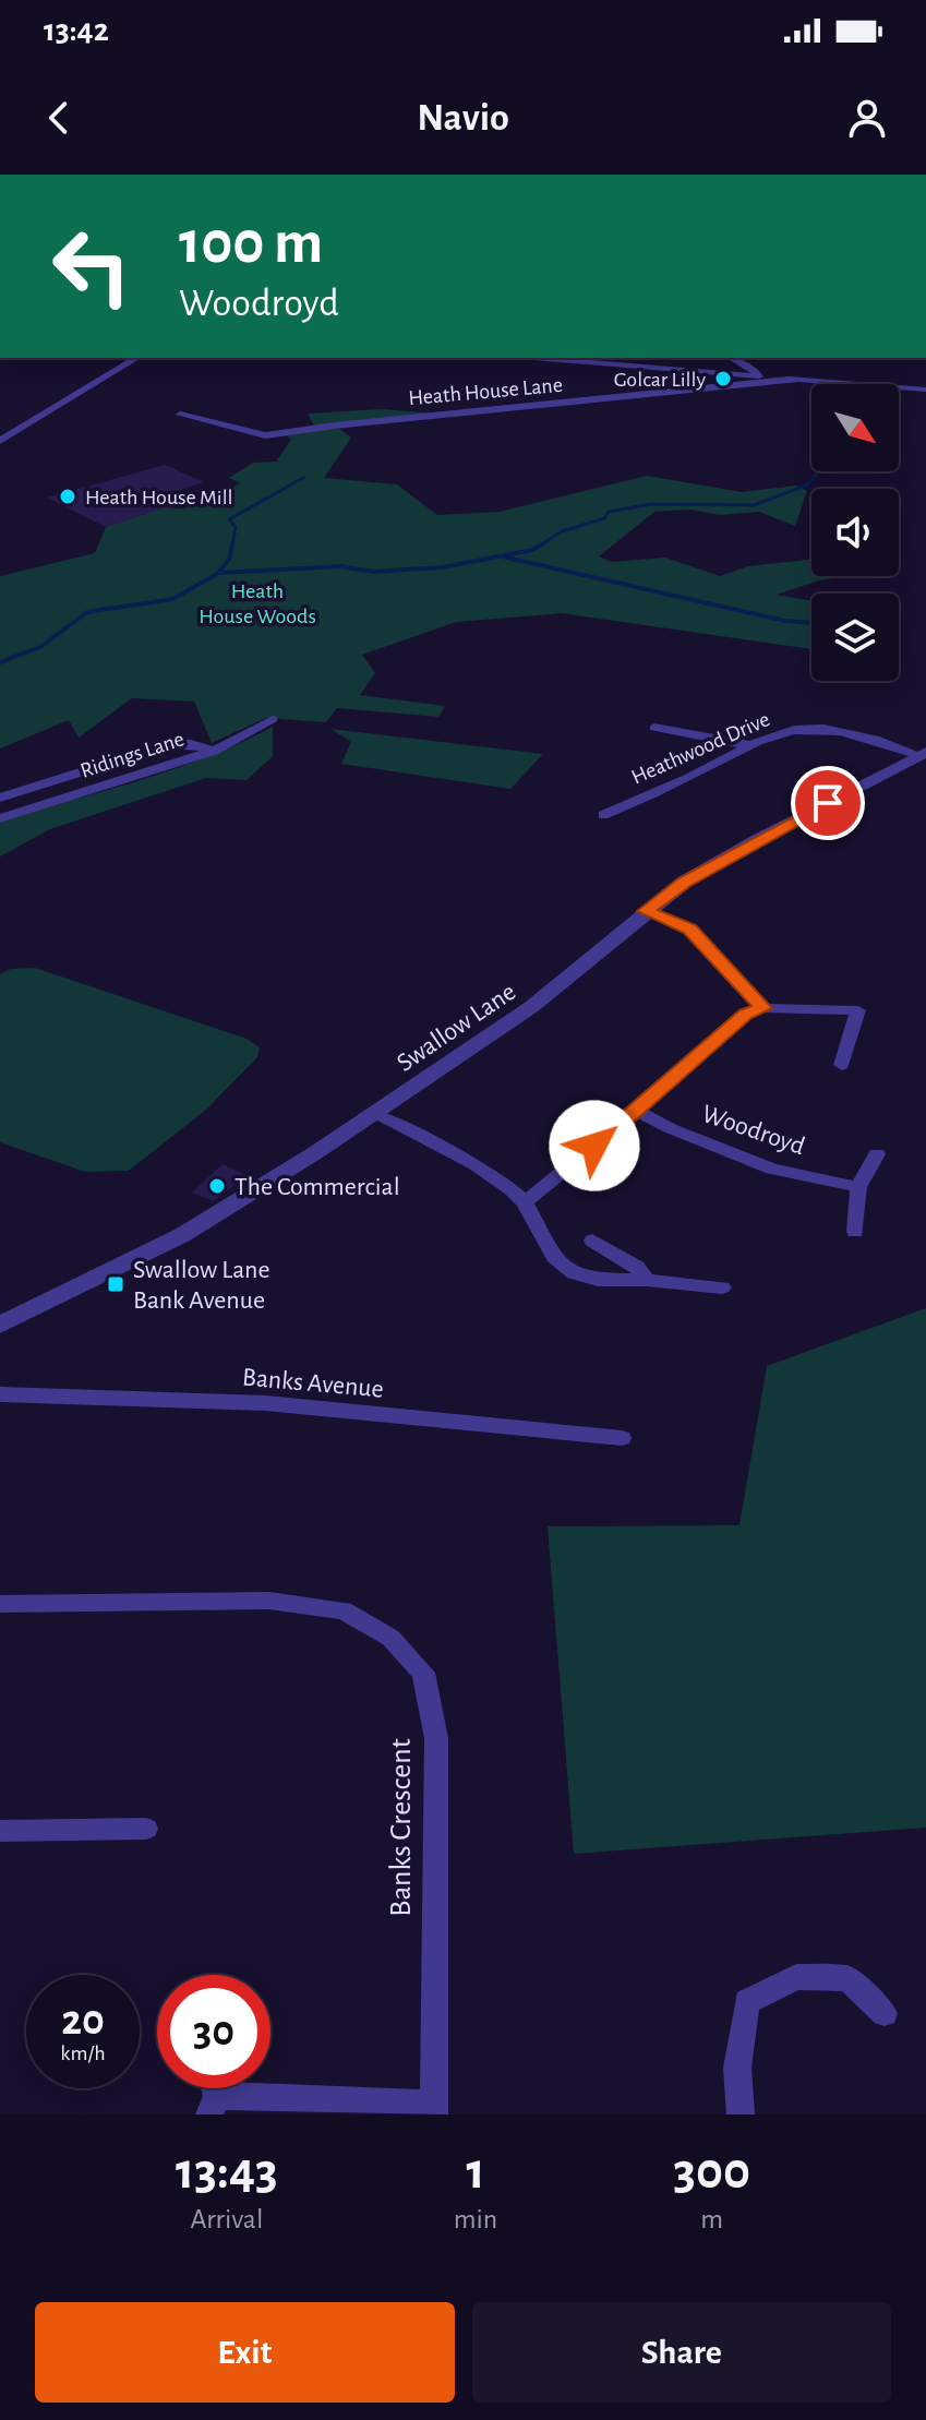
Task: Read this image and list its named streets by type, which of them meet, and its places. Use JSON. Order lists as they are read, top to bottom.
{
  "streets": {
    "street": [
      "Heath House Lane",
      "Heathwood Drive",
      "Ridings Lane",
      "Swallow Lane",
      "Woodroyd",
      "Banks Avenue",
      "Banks Crescent"
    ]
  },
  "crossings": [
    ["Heathwood Drive", "Swallow Lane"]
  ],
  "parks": ["Heath House Woods"],
  "places": {
    "other": ["Golcar Lilly", "Heath House Mill", "The Commercial"],
    "transit": ["Swallow Lane Bank Avenue"]
  },
  "north": "bottom right",
  "page": {
    "status": "13:42",
    "header": "Navio",
    "turn": ["100 m", "Woodroyd"],
    "speed": "20 km/h",
    "limit": "30",
    "eta": [
      "13:43",
      "Arrival",
      "1",
      "min",
      "300",
      "m"
    ],
    "buttons": ["Exit", "Share"]
  }
}
